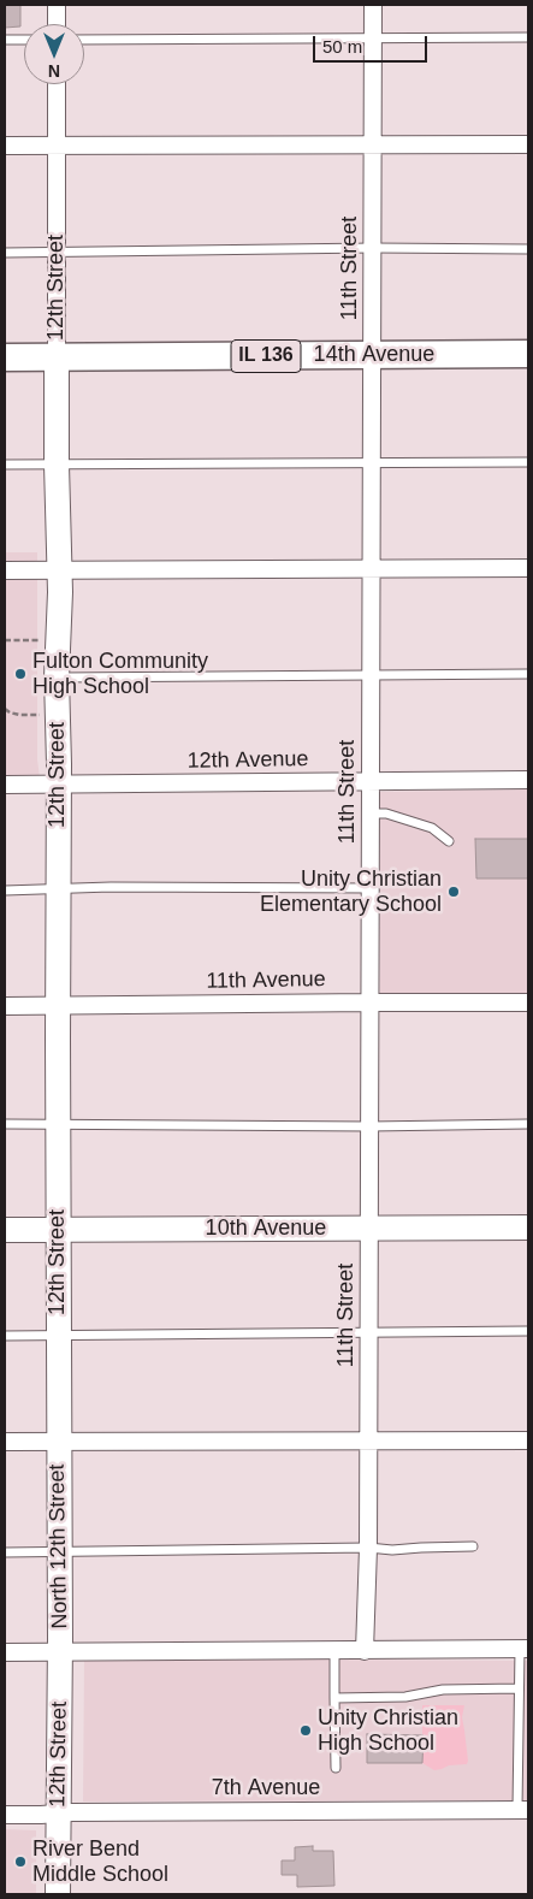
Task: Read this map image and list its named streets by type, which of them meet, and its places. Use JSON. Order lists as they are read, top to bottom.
{
  "streets": {
    "main road": ["14th Avenue", "IL 136"],
    "street": [
      "11th Street",
      "12th Street",
      "12th Avenue",
      "11th Avenue",
      "10th Avenue",
      "North 12th Street",
      "7th Avenue"
    ]
  },
  "crossings": [
    ["11th Street", "14th Avenue"],
    ["11th Street", "12th Avenue"],
    ["11th Street", "11th Avenue"],
    ["11th Street", "10th Avenue"],
    ["12th Street", "14th Avenue"],
    ["12th Street", "12th Avenue"],
    ["12th Street", "11th Avenue"],
    ["12th Street", "10th Avenue"],
    ["12th Street", "North 12th Street"],
    ["12th Street", "7th Avenue"]
  ],
  "places": [
    "Fulton Community High School",
    "Unity Christian Elementary School",
    "Unity Christian High School",
    "River Bend Middle School"
  ],
  "scale_bar": "50 m",
  "north": "bottom"
}
